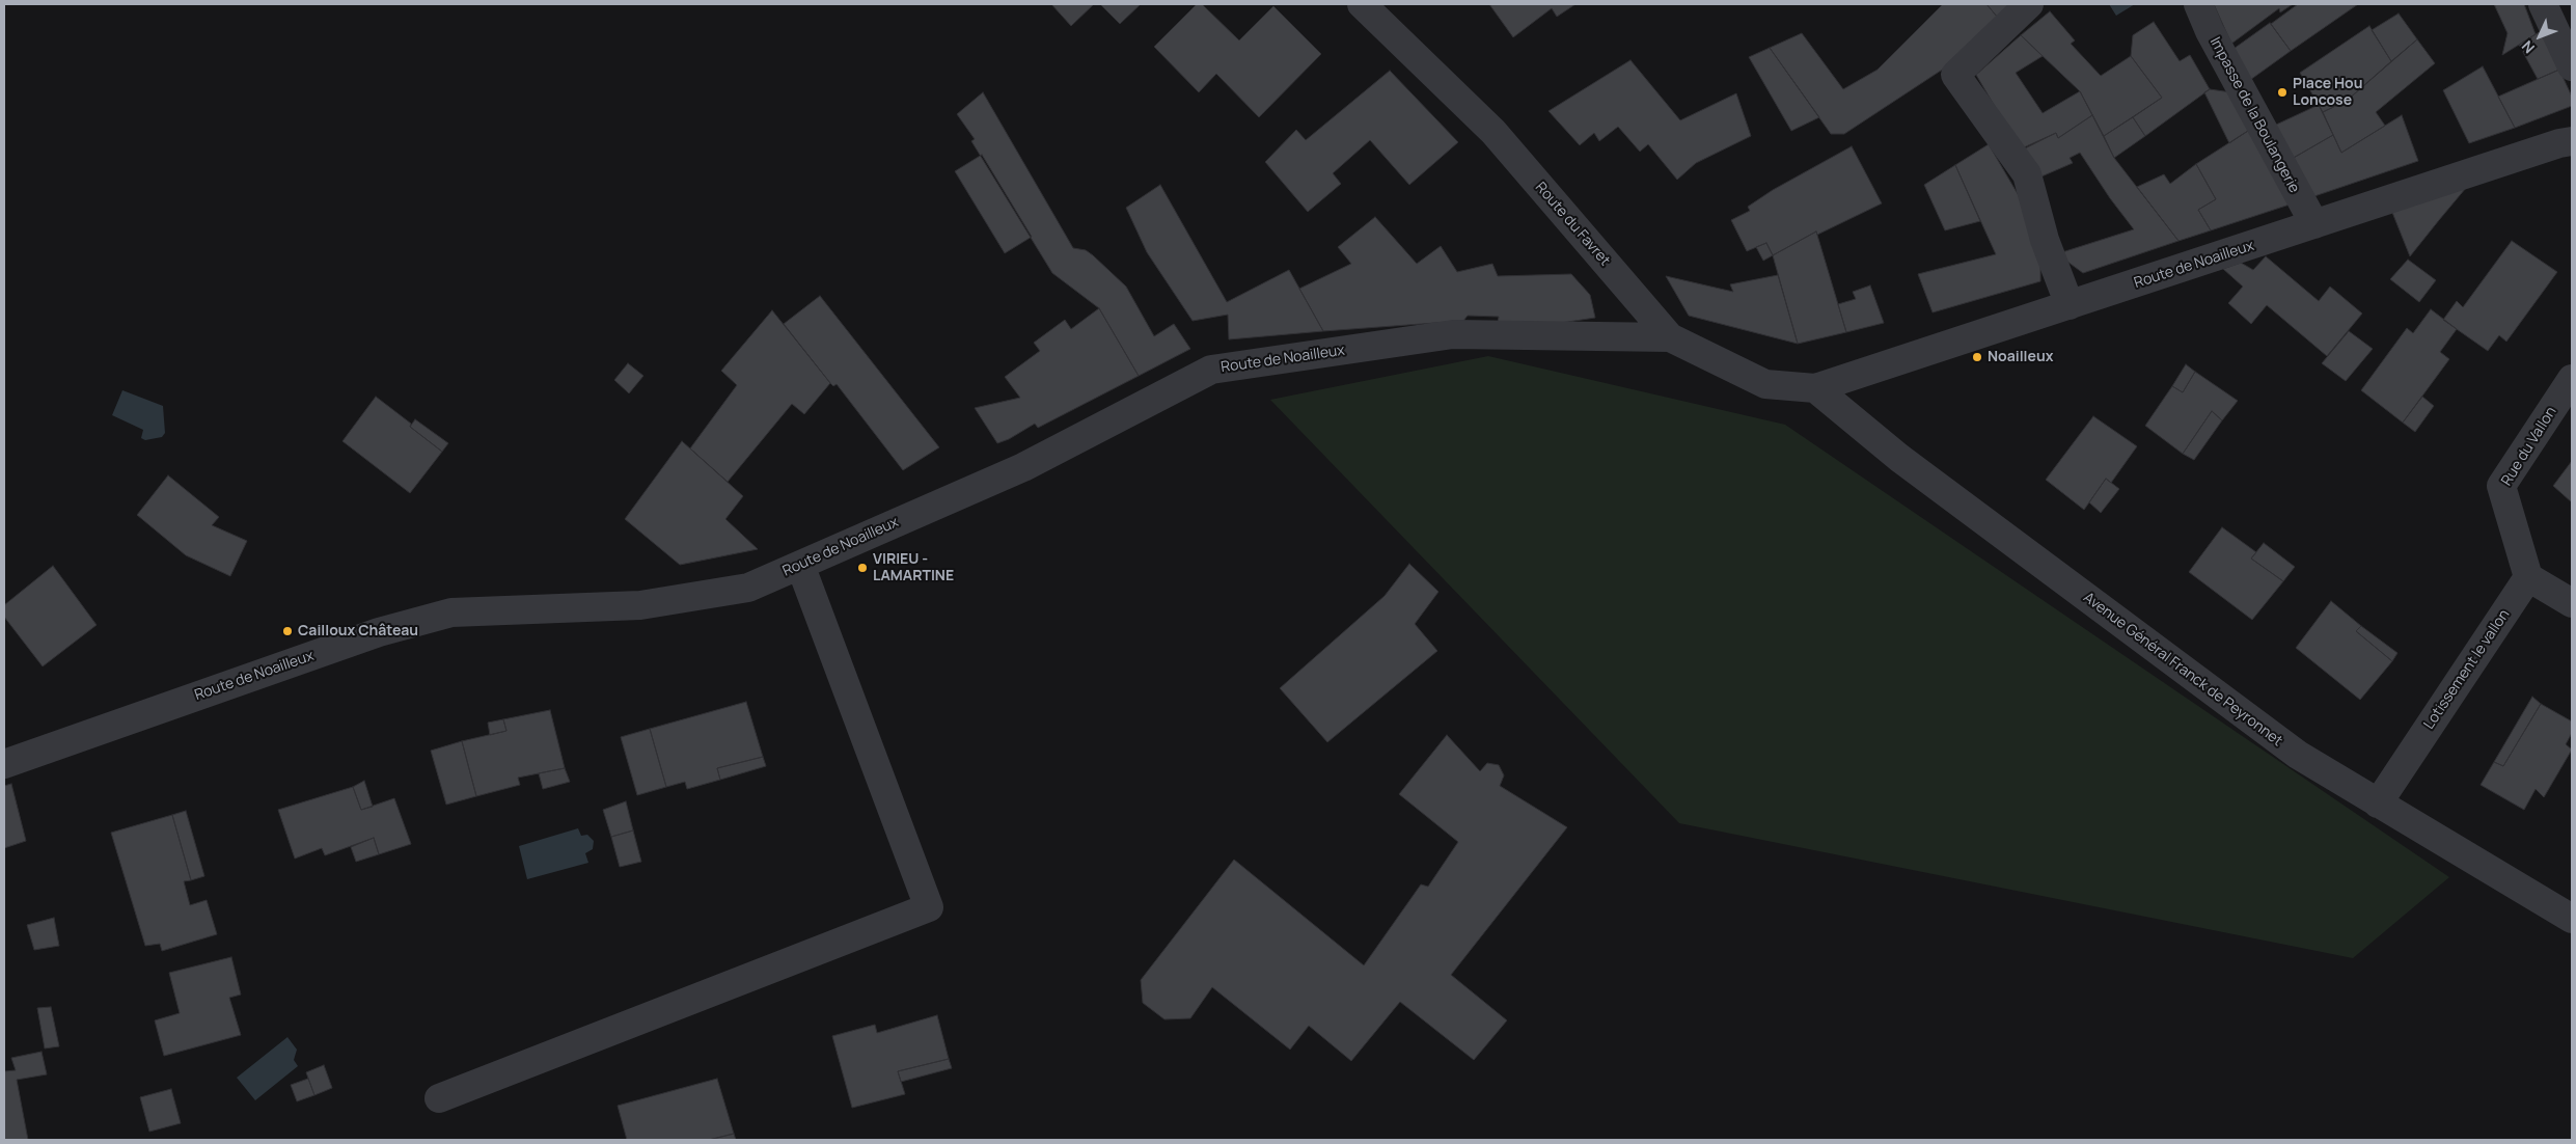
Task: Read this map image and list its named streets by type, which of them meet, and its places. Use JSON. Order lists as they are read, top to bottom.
{
  "streets": {
    "street": [
      "Impasse de la Boulangerie",
      "Route du Favret",
      "Route de Noailleux",
      "Rue du Vallon",
      "Avenue Général Franck de Peyronnet",
      "Lotissement le vallon"
    ]
  },
  "crossings": [
    ["Impasse de la Boulangerie", "Route de Noailleux"],
    ["Route du Favret", "Route de Noailleux"],
    ["Route du Favret", "Avenue Général Franck de Peyronnet"],
    ["Route de Noailleux", "Avenue Général Franck de Peyronnet"],
    ["Rue du Vallon", "Lotissement le vallon"],
    ["Avenue Général Franck de Peyronnet", "Lotissement le vallon"]
  ],
  "places": [
    "Place Hou Loncose",
    "Noailleux",
    "VIRIEU - LAMARTINE",
    "Cailloux Château"
  ],
  "north": "bottom left"
}
